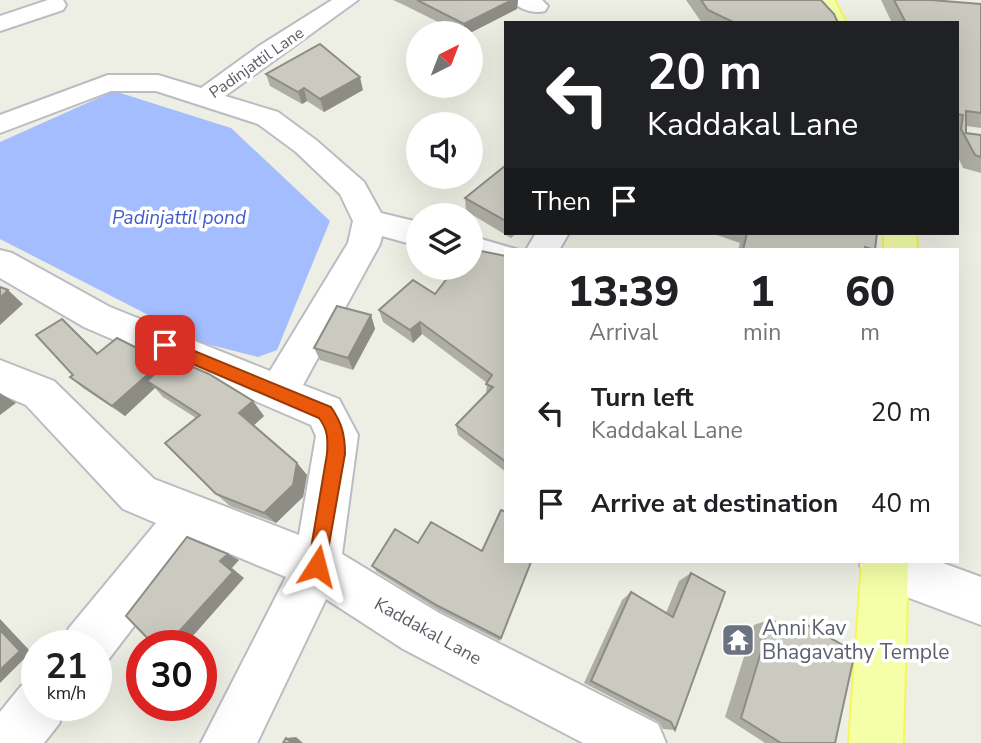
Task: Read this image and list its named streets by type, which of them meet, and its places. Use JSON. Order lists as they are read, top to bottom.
{
  "streets": {
    "street": ["Padinjattil Lane", "Kaddakal Lane"]
  },
  "water": ["Padinjattil pond"],
  "places": {
    "temple": ["Anni Kav Bhagavathy Temple"]
  },
  "north": "top right",
  "page": {
    "turn": ["20 m", "Kaddakal Lane"],
    "then": "Then",
    "eta": [
      "13:39",
      "Arrival",
      "1",
      "min",
      "60",
      "m"
    ],
    "list": [
      {
        "name": "Turn left",
        "note": "Kaddakal Lane",
        "value": "20 m"
      },
      {
        "name": "Arrive at destination",
        "value": "40 m"
      }
    ],
    "speed": "21 km/h",
    "limit": "30"
  }
}
